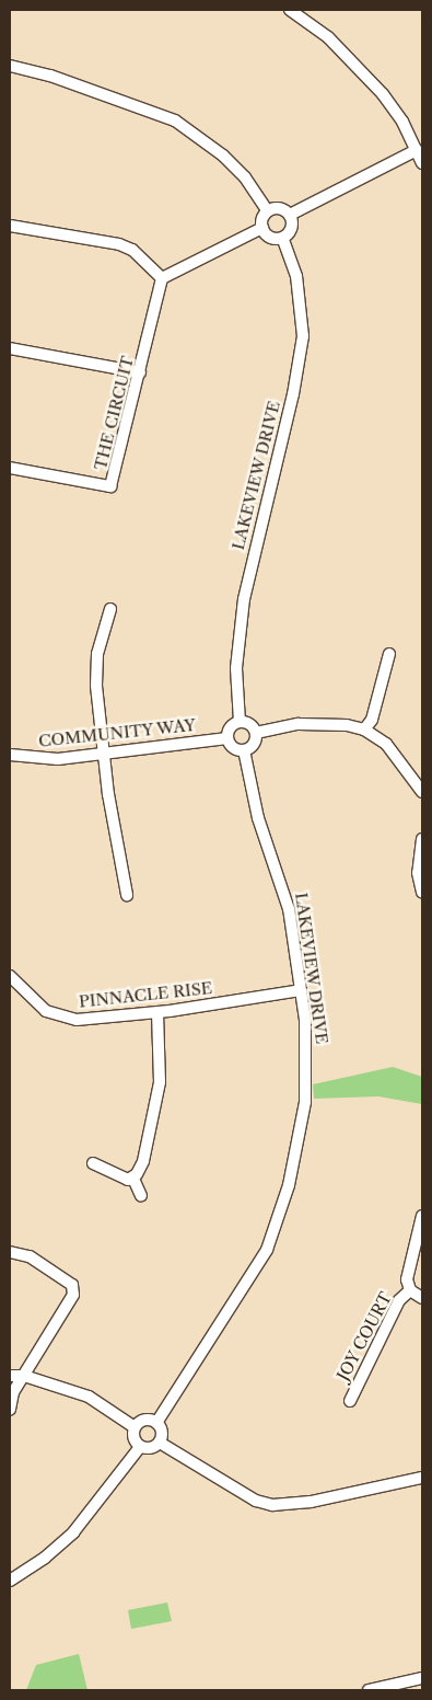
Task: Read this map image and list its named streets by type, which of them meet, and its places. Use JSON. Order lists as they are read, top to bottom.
{
  "streets": {
    "street": [
      "THE CIRCUIT",
      "LAKEVIEW DRIVE",
      "COMMUNITY WAY",
      "PINNACLE RISE",
      "JOY COURT"
    ]
  },
  "crossings": [
    ["LAKEVIEW DRIVE", "COMMUNITY WAY"],
    ["LAKEVIEW DRIVE", "PINNACLE RISE"]
  ]
}
